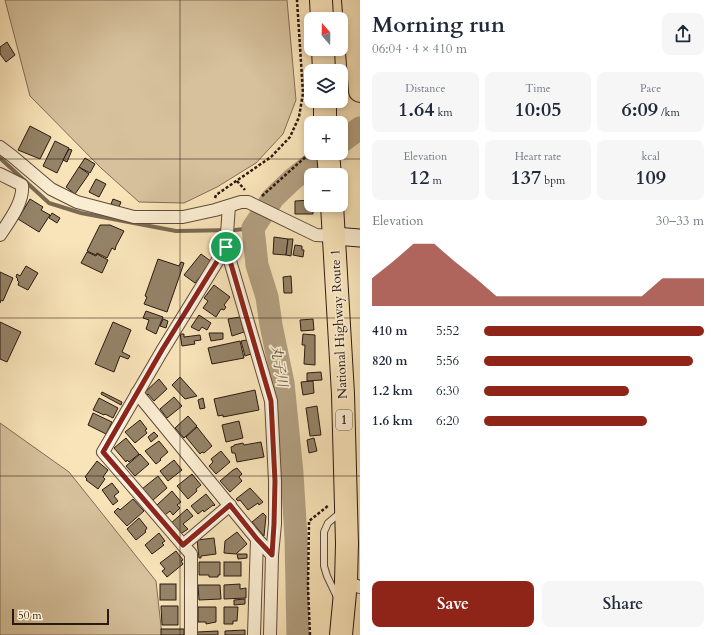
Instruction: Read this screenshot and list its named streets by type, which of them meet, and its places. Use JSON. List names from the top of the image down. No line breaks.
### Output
{"streets":{"highway":["National Highway Route 1","1"]},"water":["丸子川"],"scale_bar":"50 m","north":"top","page":{"heading":["Morning run","06:04 · 4 × 410 m"],"map_buttons":["+","−"],"stats":[["Distance","1.64 km"],["Time","10:05"],["Pace","6:09 /km"],["Elevation","12 m"],["Heart rate","137 bpm"],["kcal","109"]],"chart":["Elevation","30–33 m"],"list":[{"name":"410 m","note":"5:52"},{"name":"820 m","note":"5:56"},{"name":"1.2 km","note":"6:30"},{"name":"1.6 km","note":"6:20"}],"buttons":["Save","Share"],"scale":"50 m"}}
